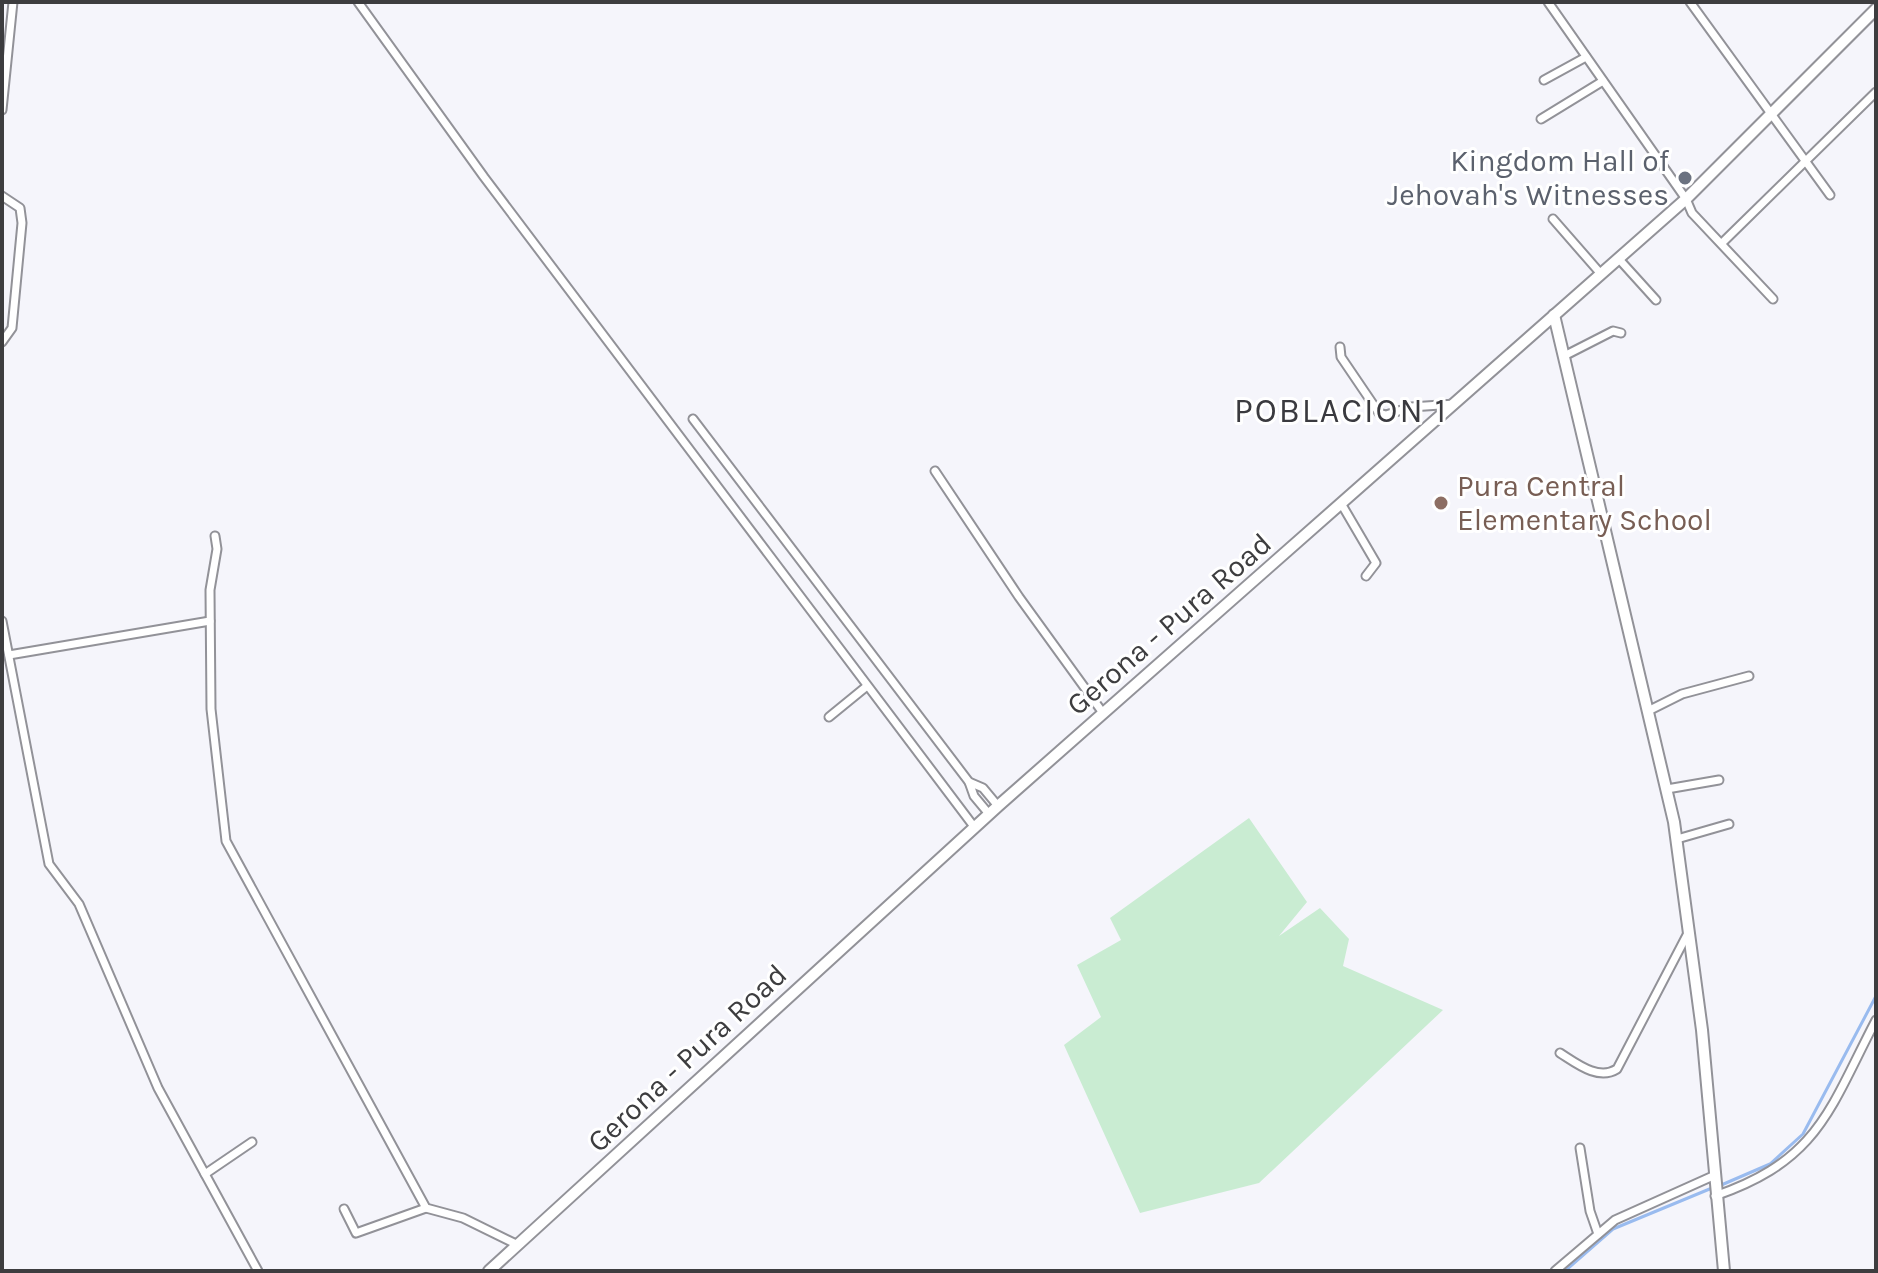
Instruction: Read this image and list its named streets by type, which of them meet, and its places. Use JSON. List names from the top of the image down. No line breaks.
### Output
{"streets":{"main road":["Gerona - Pura Road"]},"districts":["POBLACION 1"],"places":["Kingdom Hall of Jehovah's Witnesses","Pura Central Elementary School"]}
